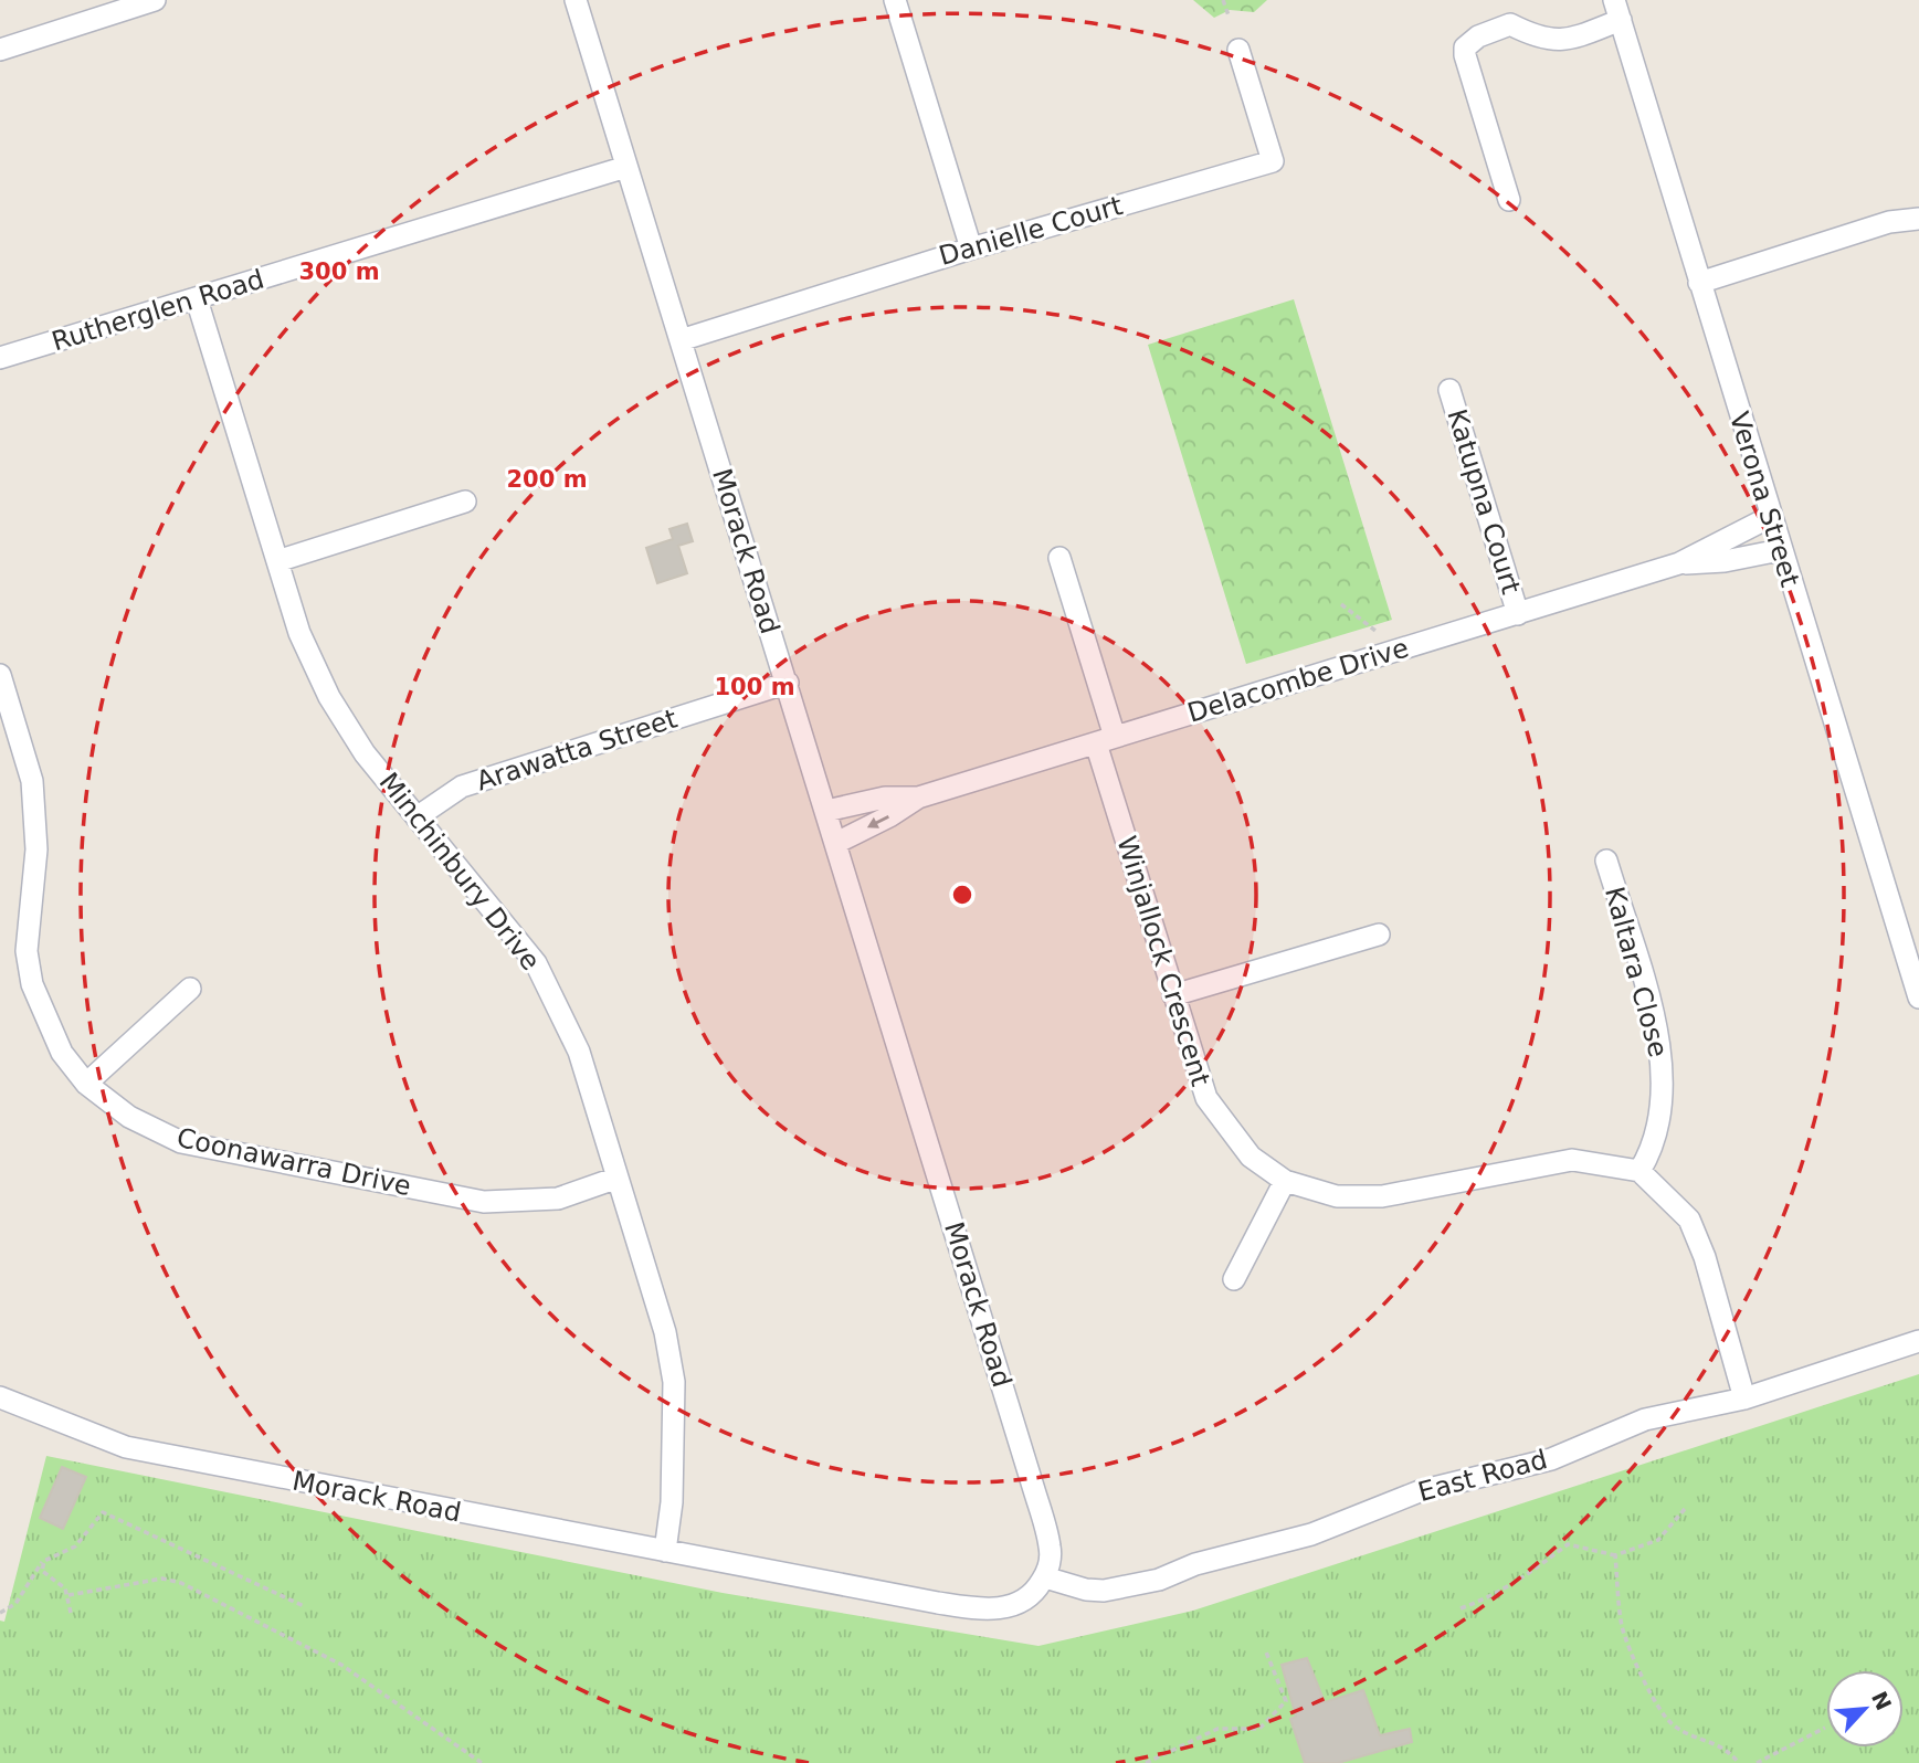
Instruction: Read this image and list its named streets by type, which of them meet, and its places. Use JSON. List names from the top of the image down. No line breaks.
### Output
{"streets":{"street":["Danielle Court","Rutherglen Road","Verona Street","Katupna Court","Morack Road","Delacombe Drive","Arawatta Street","Minchinbury Drive","Winjallock Crescent","Kaltara Close","Coonawarra Drive","East Road"]},"crossings":[["Danielle Court","Morack Road"],["Rutherglen Road","Morack Road"],["Rutherglen Road","Minchinbury Drive"],["Verona Street","Delacombe Drive"],["Katupna Court","Delacombe Drive"],["Morack Road","Delacombe Drive"],["Morack Road","Arawatta Street"],["Morack Road","Minchinbury Drive"],["Morack Road","East Road"],["Delacombe Drive","Winjallock Crescent"],["Arawatta Street","Minchinbury Drive"],["Minchinbury Drive","Coonawarra Drive"],["Winjallock Crescent","Kaltara Close"]],"north":"top right","rings":["300 m","200 m","100 m"]}
